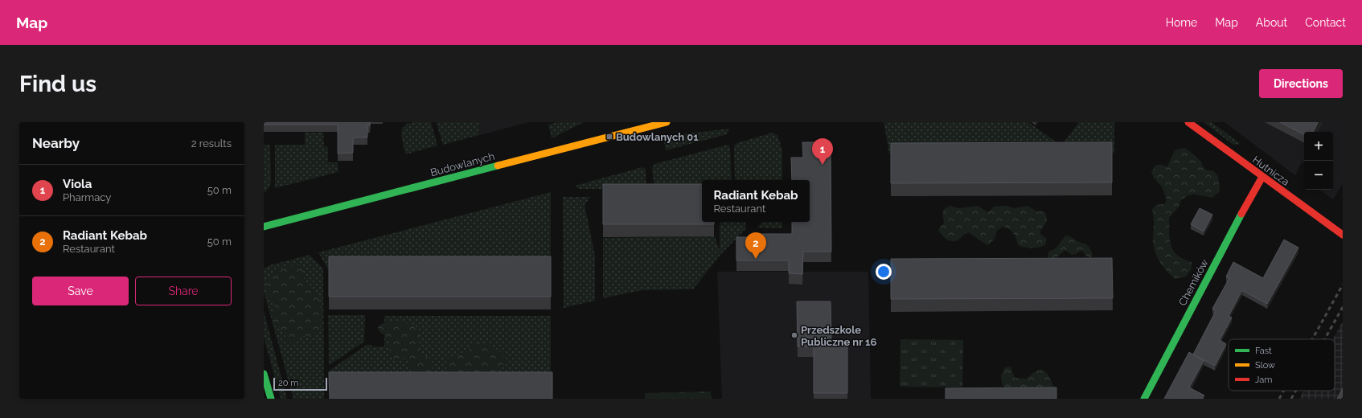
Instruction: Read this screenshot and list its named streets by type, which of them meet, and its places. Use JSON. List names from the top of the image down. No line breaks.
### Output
{"streets":{"street":["Budowlanych","Hutnicza","Chemików"]},"crossings":[["Hutnicza","Chemików"]],"places":{"transit":["Budowlanych 01"],"other":["Przedszkole Publiczne nr 16"]},"legend":["Fast","Slow","Jam"],"scale_bar":"20 m","page":{"header":"Map","nav":["Home","Map","About","Contact"],"buttons":["Directions",["Save","Share"]],"title":"Find us","heading":["Nearby","2 results"],"map_buttons":["+","−"],"pins":["1","2"],"list":[{"mark":"1","name":"Viola","note":"Pharmacy","value":"50 m"},{"mark":"2","name":"Radiant Kebab","note":"Restaurant","value":"50 m"}],"popup":["Radiant Kebab","Restaurant"],"scale":"20 m"}}
